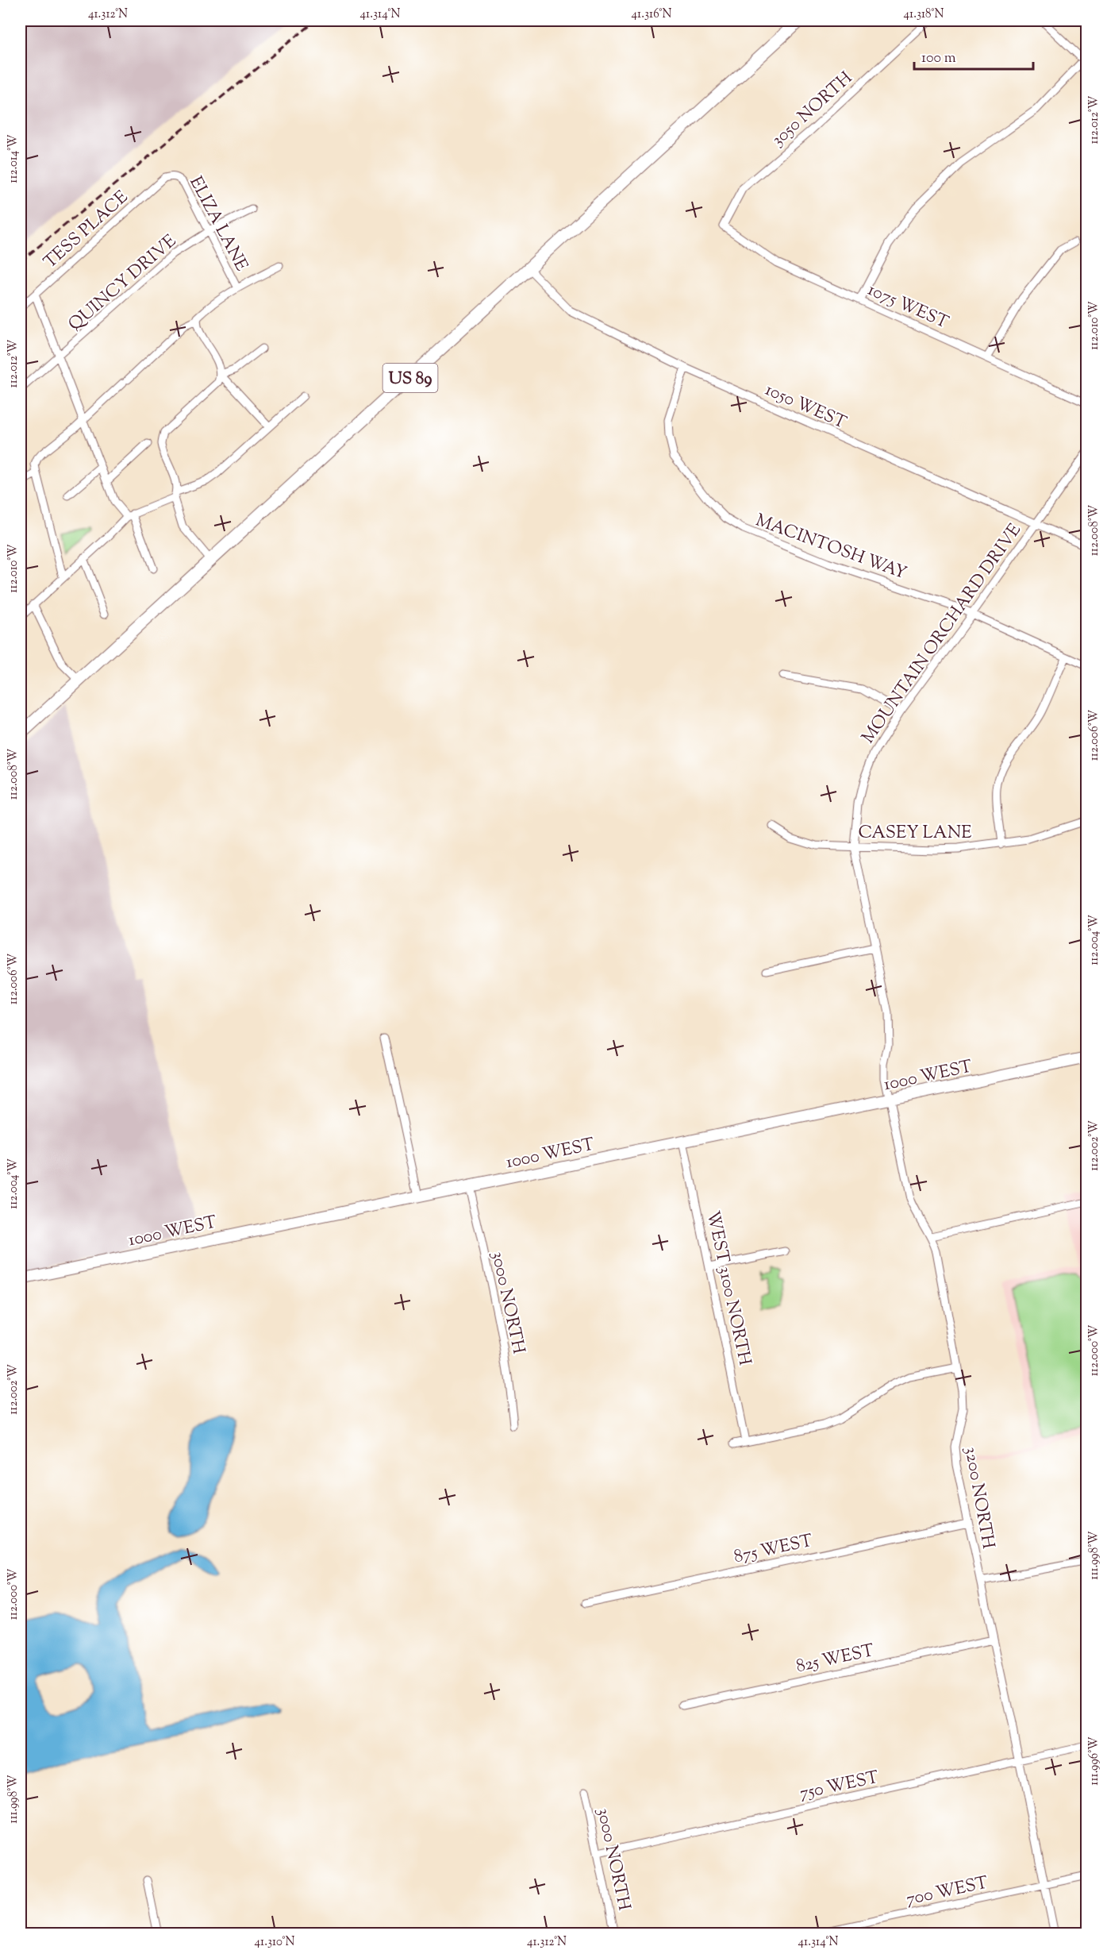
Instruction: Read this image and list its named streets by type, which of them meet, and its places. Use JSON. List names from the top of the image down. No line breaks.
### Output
{"streets":{"main road":["US 89"],"street":["3050 NORTH","ELIZA LANE","TESS PLACE","QUINCY DRIVE","1075 WEST","1050 WEST","MACINTOSH WAY","MOUNTAIN ORCHARD DRIVE","CASEY LANE","1000 WEST","WEST 3100 NORTH","3000 NORTH","3200 NORTH","875 WEST","825 WEST","750 WEST","700 WEST"]},"crossings":[["3050 NORTH","1075 WEST"],["ELIZA LANE","TESS PLACE"],["ELIZA LANE","QUINCY DRIVE"],["US 89","1050 WEST"],["1050 WEST","MACINTOSH WAY"],["1050 WEST","MOUNTAIN ORCHARD DRIVE"],["MACINTOSH WAY","MOUNTAIN ORCHARD DRIVE"],["MOUNTAIN ORCHARD DRIVE","CASEY LANE"],["MOUNTAIN ORCHARD DRIVE","1000 WEST"],["MOUNTAIN ORCHARD DRIVE","3200 NORTH"],["1000 WEST","WEST 3100 NORTH"],["1000 WEST","3000 NORTH"],["1000 WEST","3200 NORTH"],["3000 NORTH","750 WEST"],["3200 NORTH","875 WEST"],["3200 NORTH","825 WEST"],["3200 NORTH","750 WEST"],["3200 NORTH","700 WEST"]],"scale_bar":"100 m","coordinates":["41.312°N","41.314°N","41.316°N","41.318°N","112.012°W","112.014°W","112.010°W","112.008°W","112.006°W","112.004°W","112.002°W","112.000°W","111.998°W","111.996°W","41.310°N"]}
